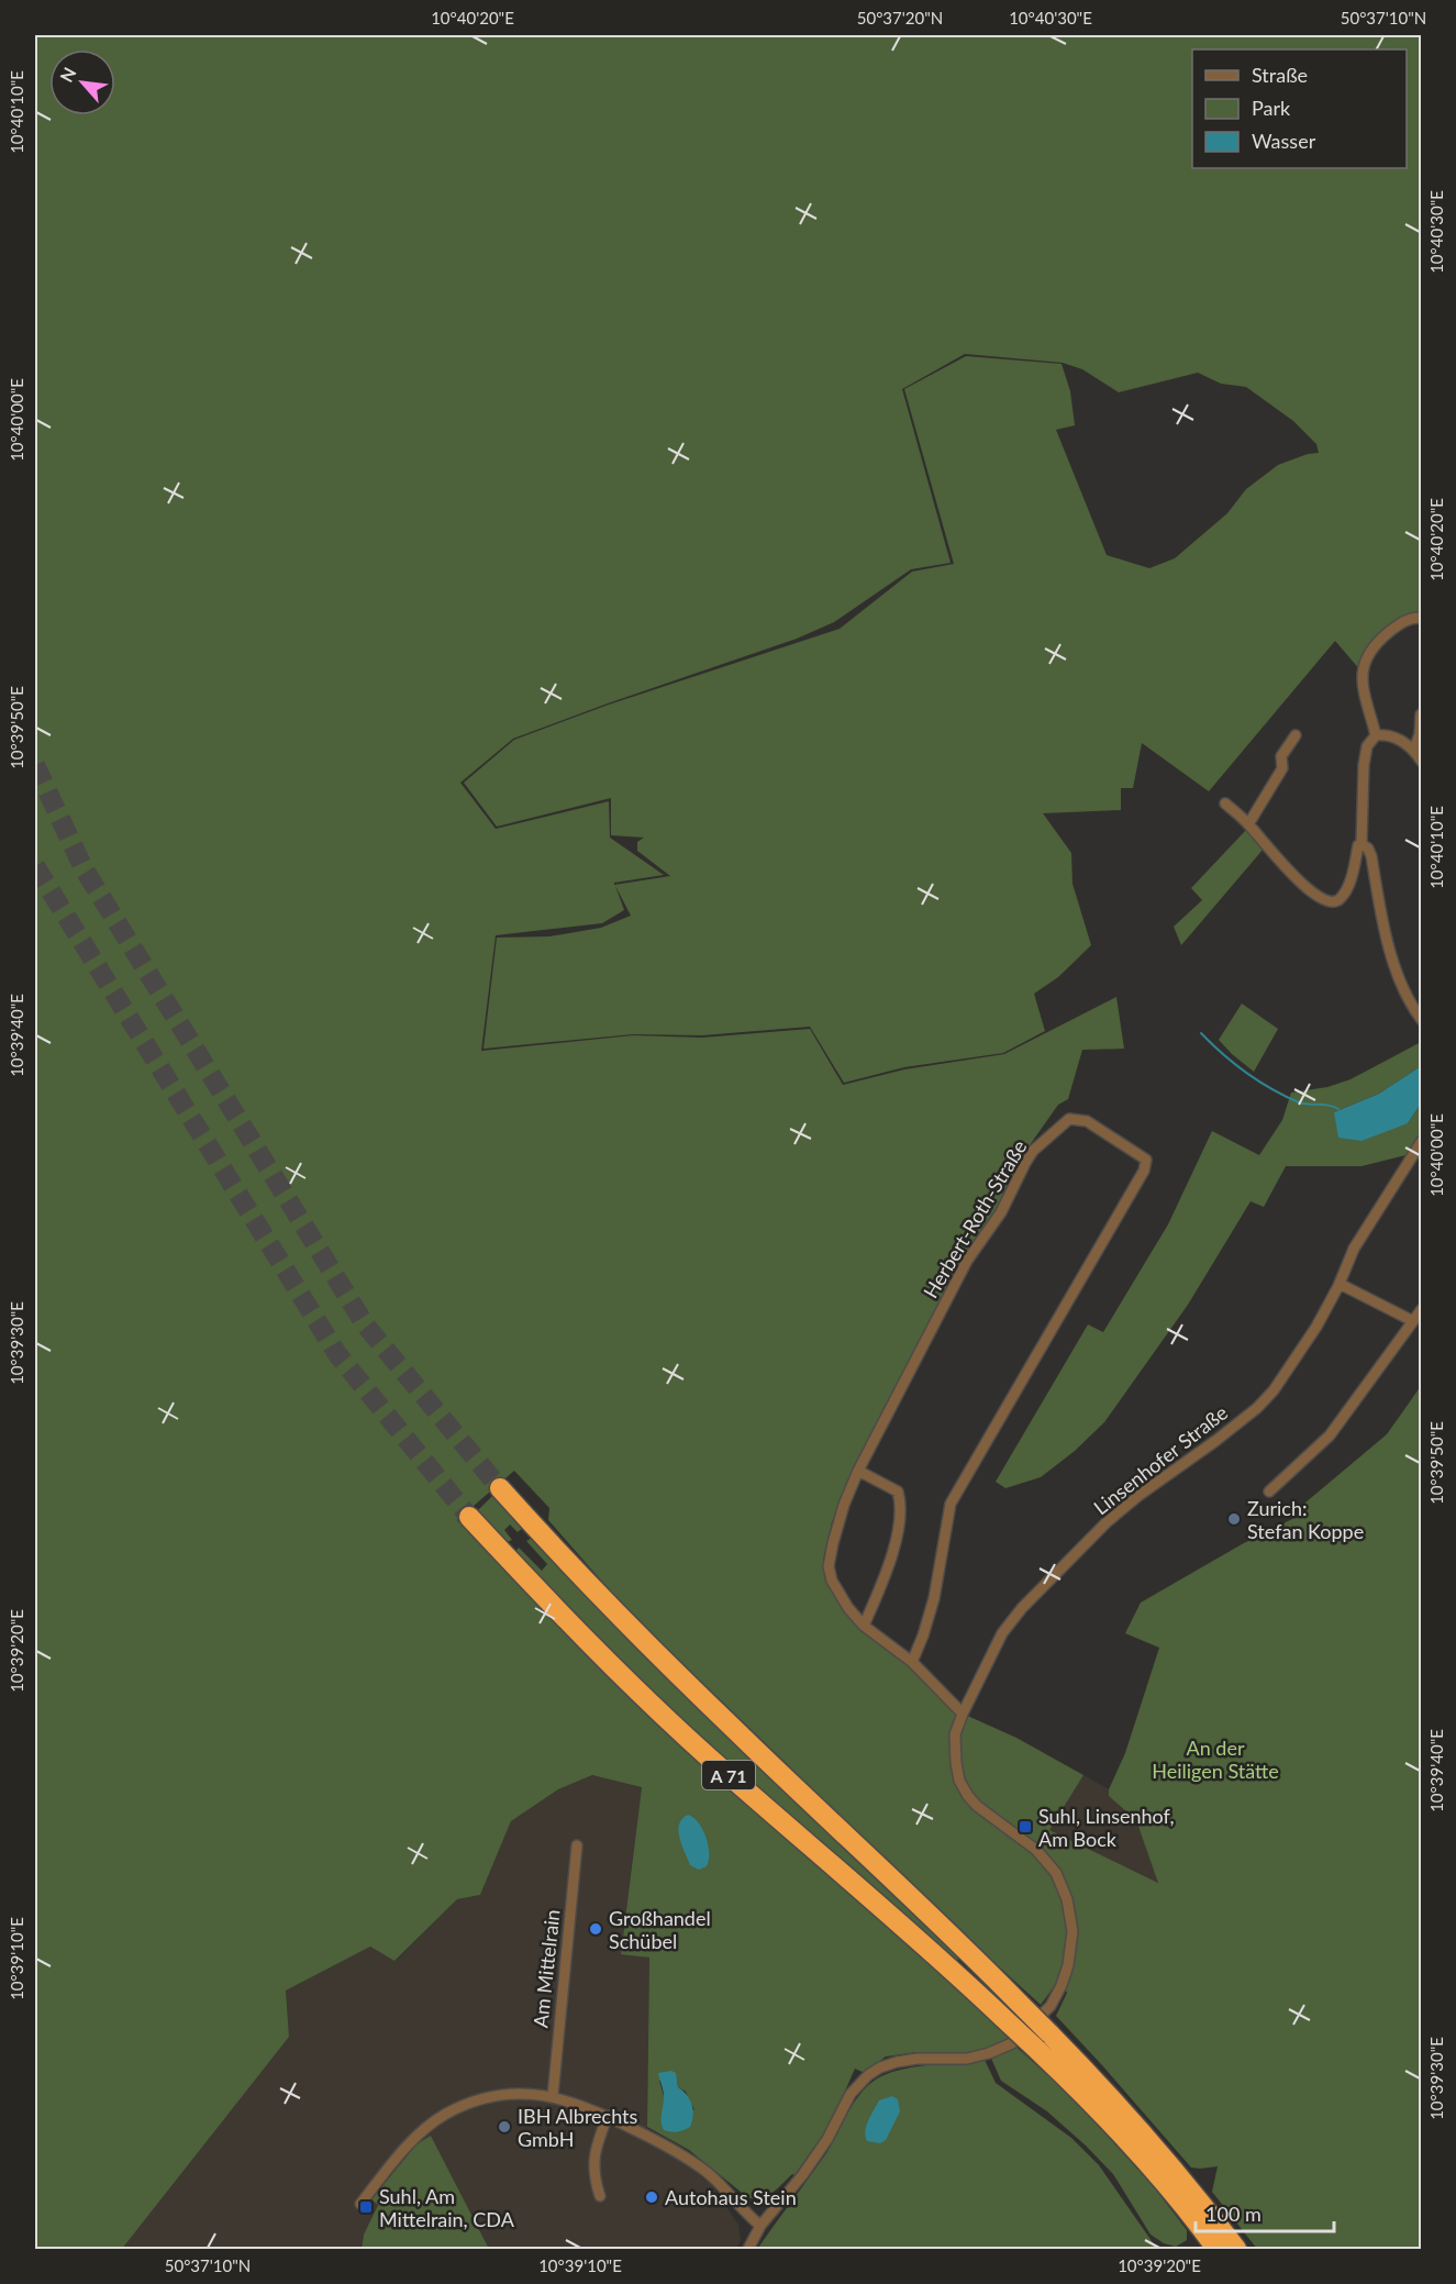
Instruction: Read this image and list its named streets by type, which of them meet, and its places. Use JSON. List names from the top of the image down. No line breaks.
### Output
{"streets":{"highway":["A 71"],"street":["Herbert-Roth-Straße","Linsenhofer Straße","Am Mittelrain"]},"crossings":[["Herbert-Roth-Straße","Linsenhofer Straße"]],"parks":["An der Heiligen Stätte"],"places":{"other":["Zurich: Stefan Koppe","Großhandel Schübel","IBH Albrechts GmbH","Autohaus Stein"],"transit":["Suhl, Linsenhof, Am Bock","Suhl, Am Mittelrain, CDA"]},"legend":["Straße","Park","Wasser"],"scale_bar":"100 m","north":"top left","coordinates":["10°40'20\"E","50°37'20\"N","10°40'30\"E","50°37'10\"N","10°40'10\"E","10°40'00\"E","10°39'50\"E","10°39'40\"E","10°39'30\"E","10°39'20\"E","10°39'10\"E"]}
